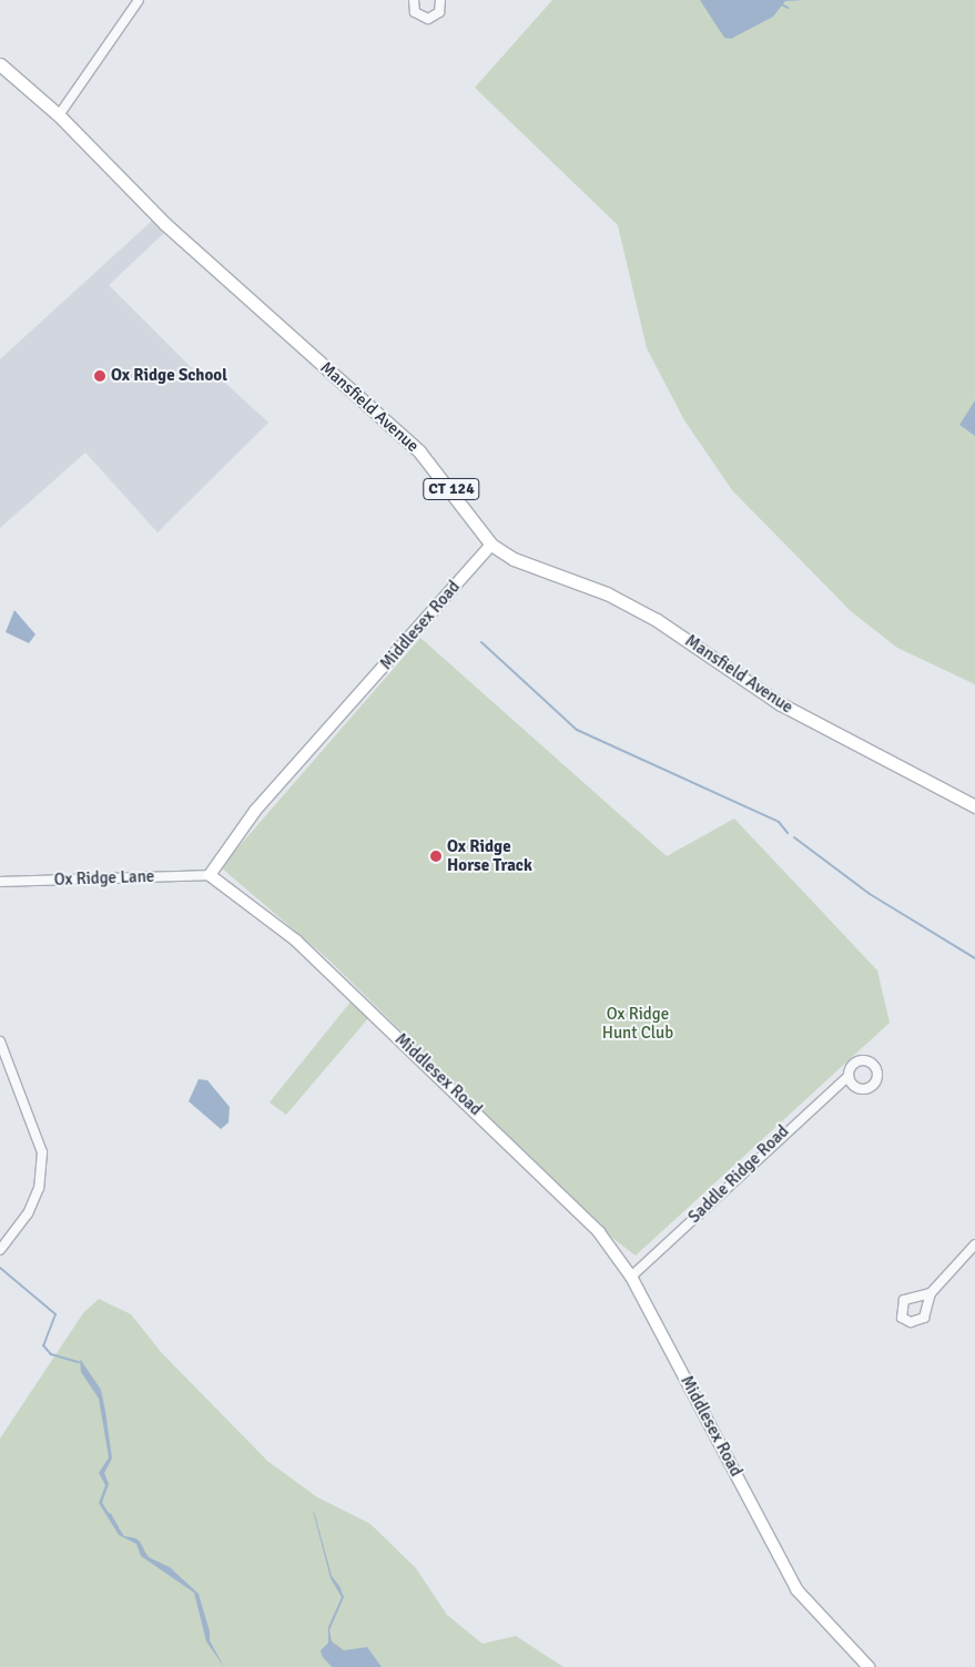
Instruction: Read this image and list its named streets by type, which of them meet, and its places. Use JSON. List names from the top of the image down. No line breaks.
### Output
{"streets":{"main road":["Mansfield Avenue","CT 124","Middlesex Road"],"street":["Ox Ridge Lane","Saddle Ridge Road"]},"crossings":[["Mansfield Avenue","Middlesex Road"],["Middlesex Road","Ox Ridge Lane"],["Middlesex Road","Saddle Ridge Road"]],"parks":["Ox Ridge Hunt Club"],"places":["Ox Ridge School","Ox Ridge Horse Track"]}
